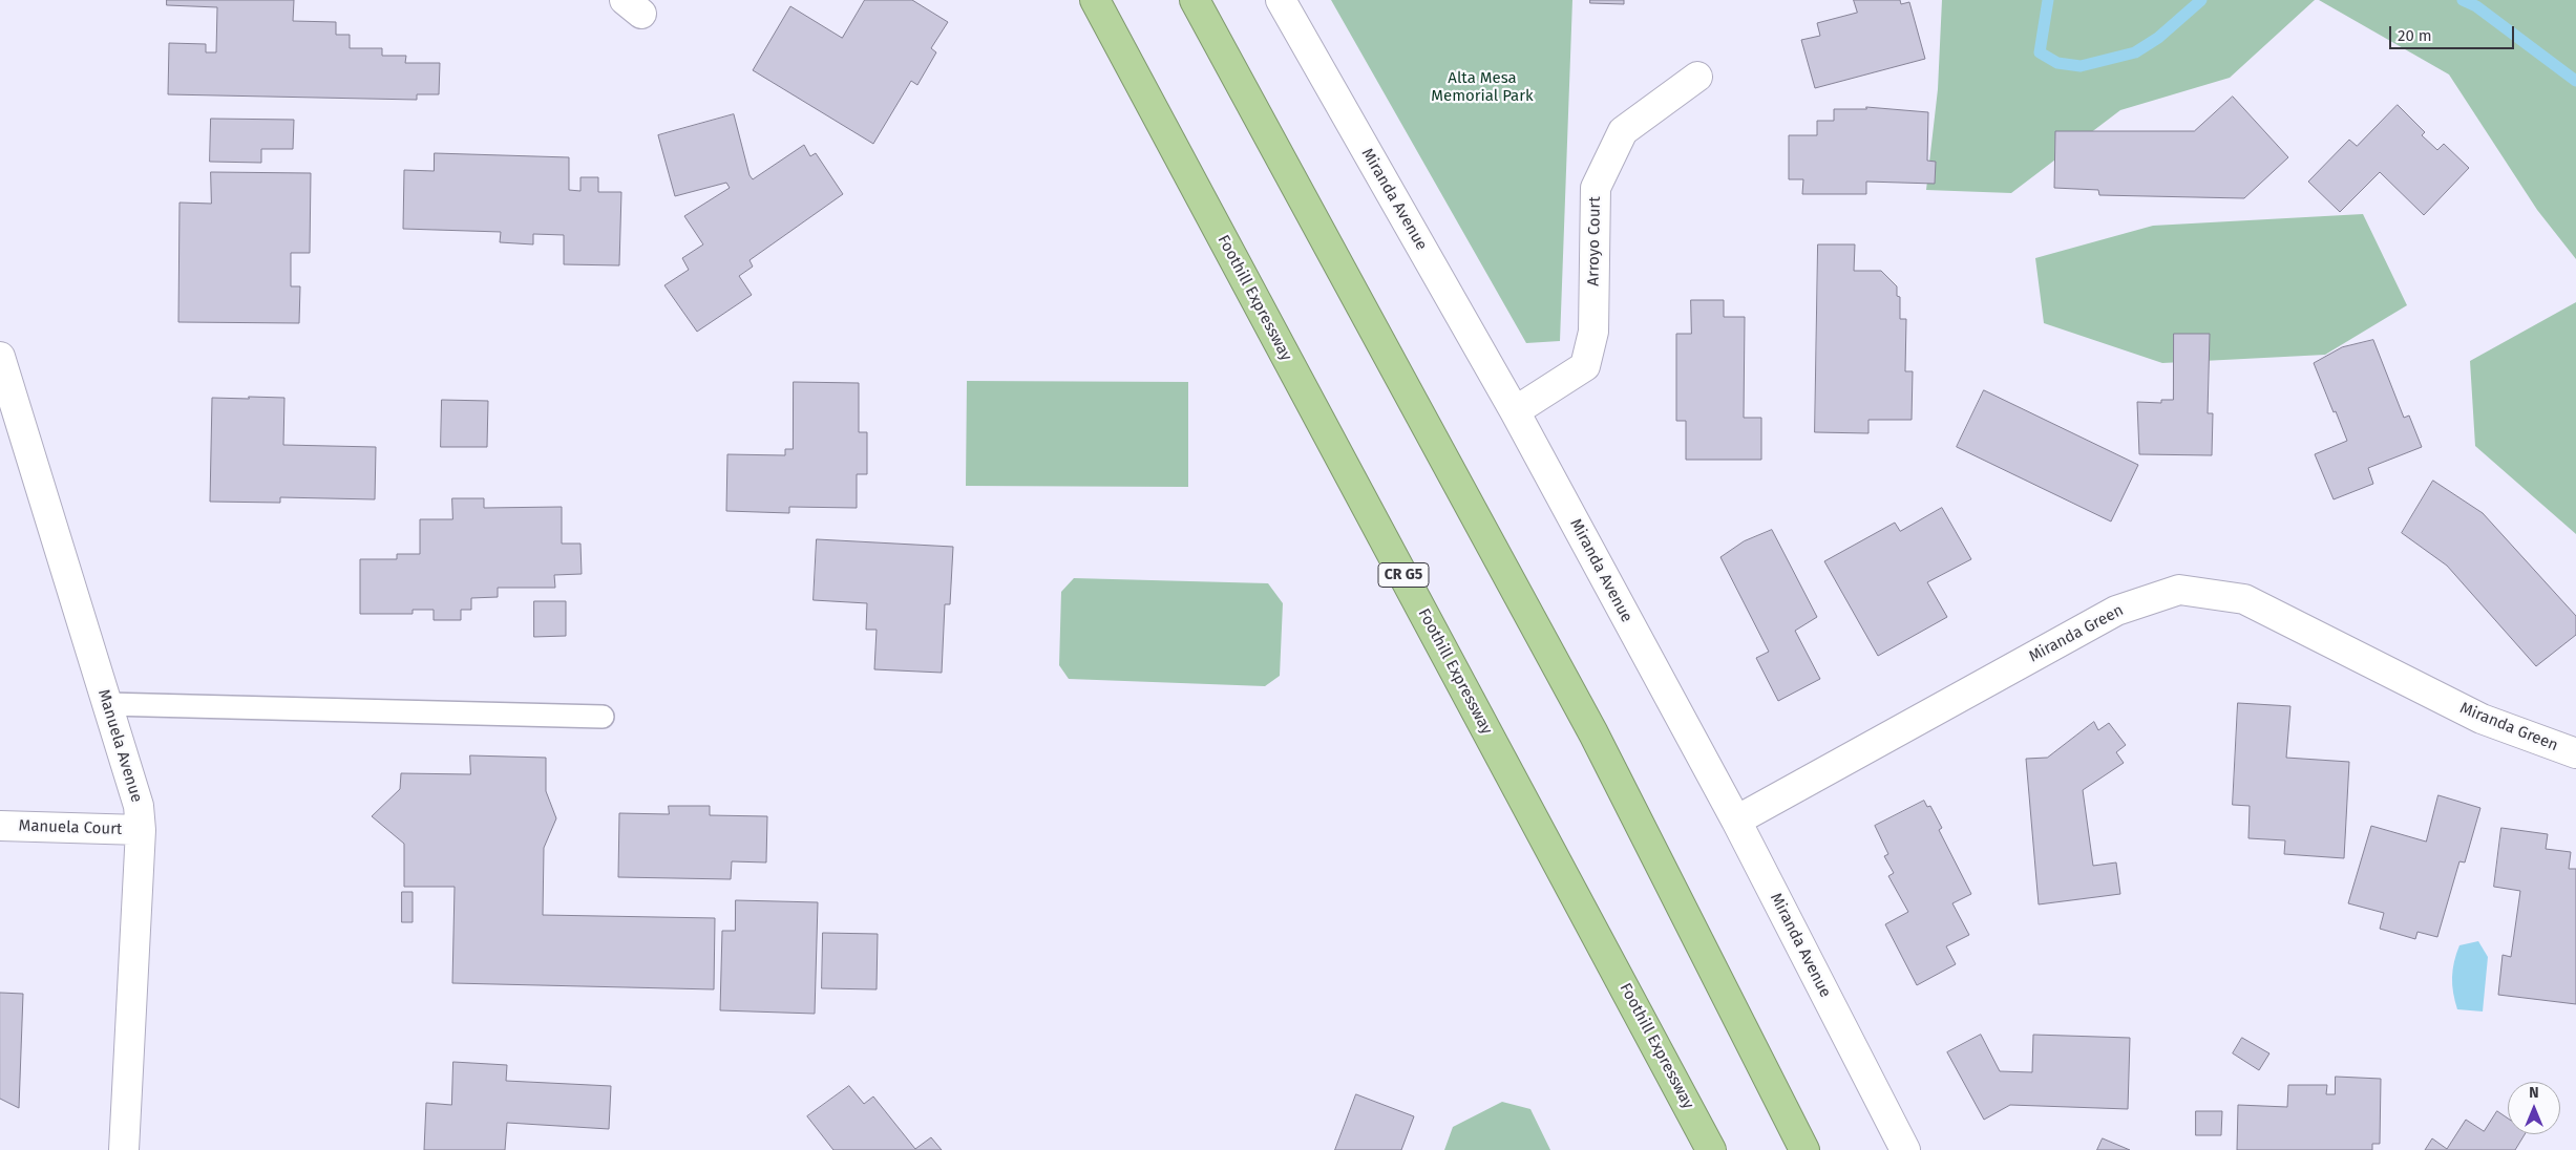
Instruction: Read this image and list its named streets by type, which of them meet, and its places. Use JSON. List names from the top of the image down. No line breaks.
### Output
{"streets":{"highway":["Foothill Expressway","CR G5"],"street":["Miranda Avenue","Arroyo Court","Miranda Green","Manuela Avenue","Manuela Court"]},"crossings":[["Miranda Avenue","Arroyo Court"],["Miranda Avenue","Miranda Green"],["Manuela Avenue","Manuela Court"]],"parks":["Alta Mesa Memorial Park"],"scale_bar":"20 m","north":"top"}
